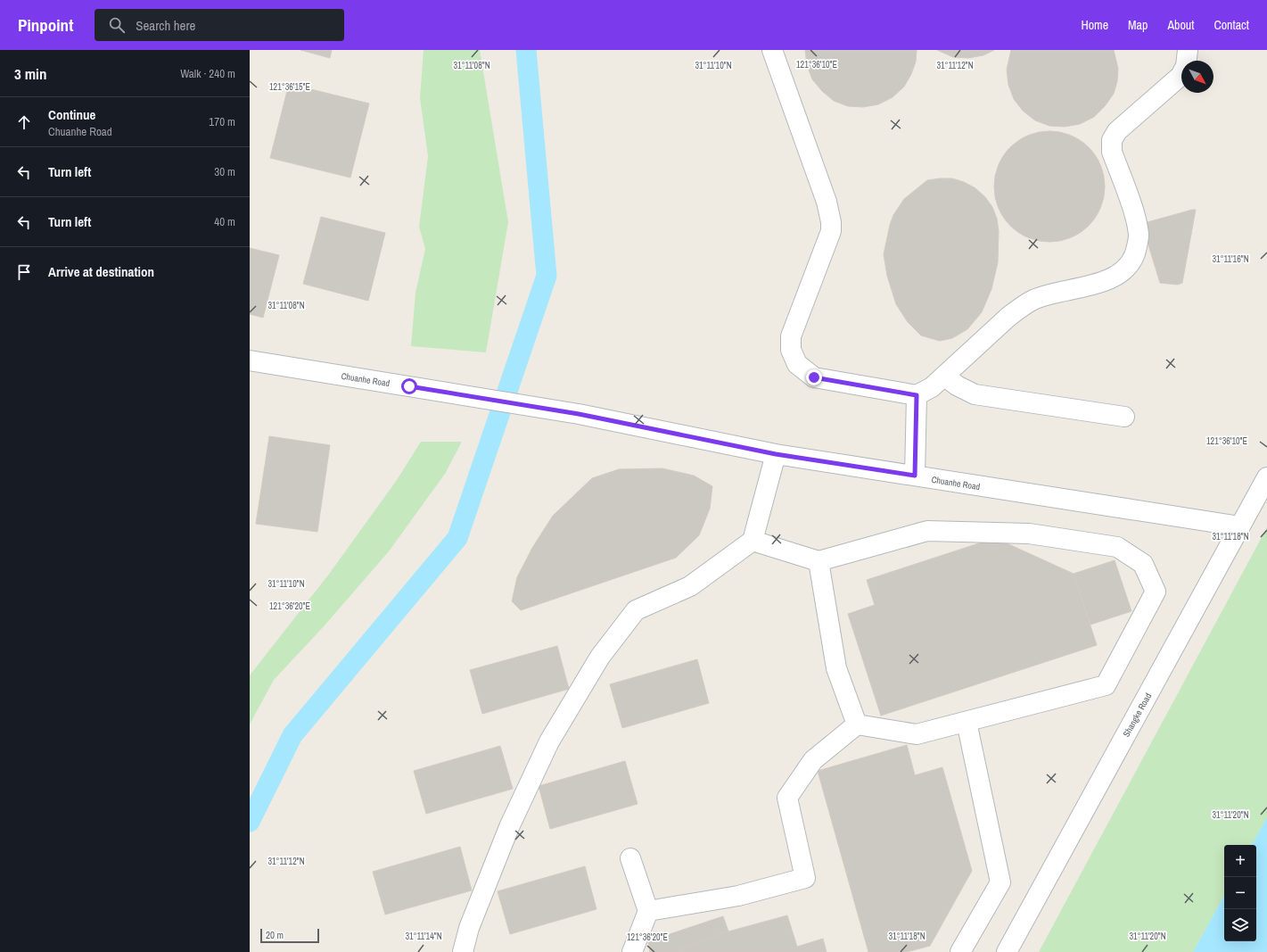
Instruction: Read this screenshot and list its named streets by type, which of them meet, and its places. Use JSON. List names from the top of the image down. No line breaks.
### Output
{"streets":{"street":["Chuanhe Road","Shangke Road"]},"crossings":[["Chuanhe Road","Shangke Road"]],"scale_bar":"20 m","north":"bottom right","page":{"header":"Pinpoint","search":"Search here","nav":["Home","Map","About","Contact"],"heading":["3 min","Walk · 240 m"],"list":[["Continue","Chuanhe Road","170 m"],["Turn left","30 m"],["Turn left","40 m"],"Arrive at destination"],"map_buttons":["+","−"],"scale":"20 m"},"coordinates":["121°36'10\"E","31°11'08\"N","31°11'10\"N","31°11'12\"N","121°36'15\"E","31°11'16\"N","31°11'18\"N","121°36'20\"E","31°11'20\"N","31°11'14\"N"]}
